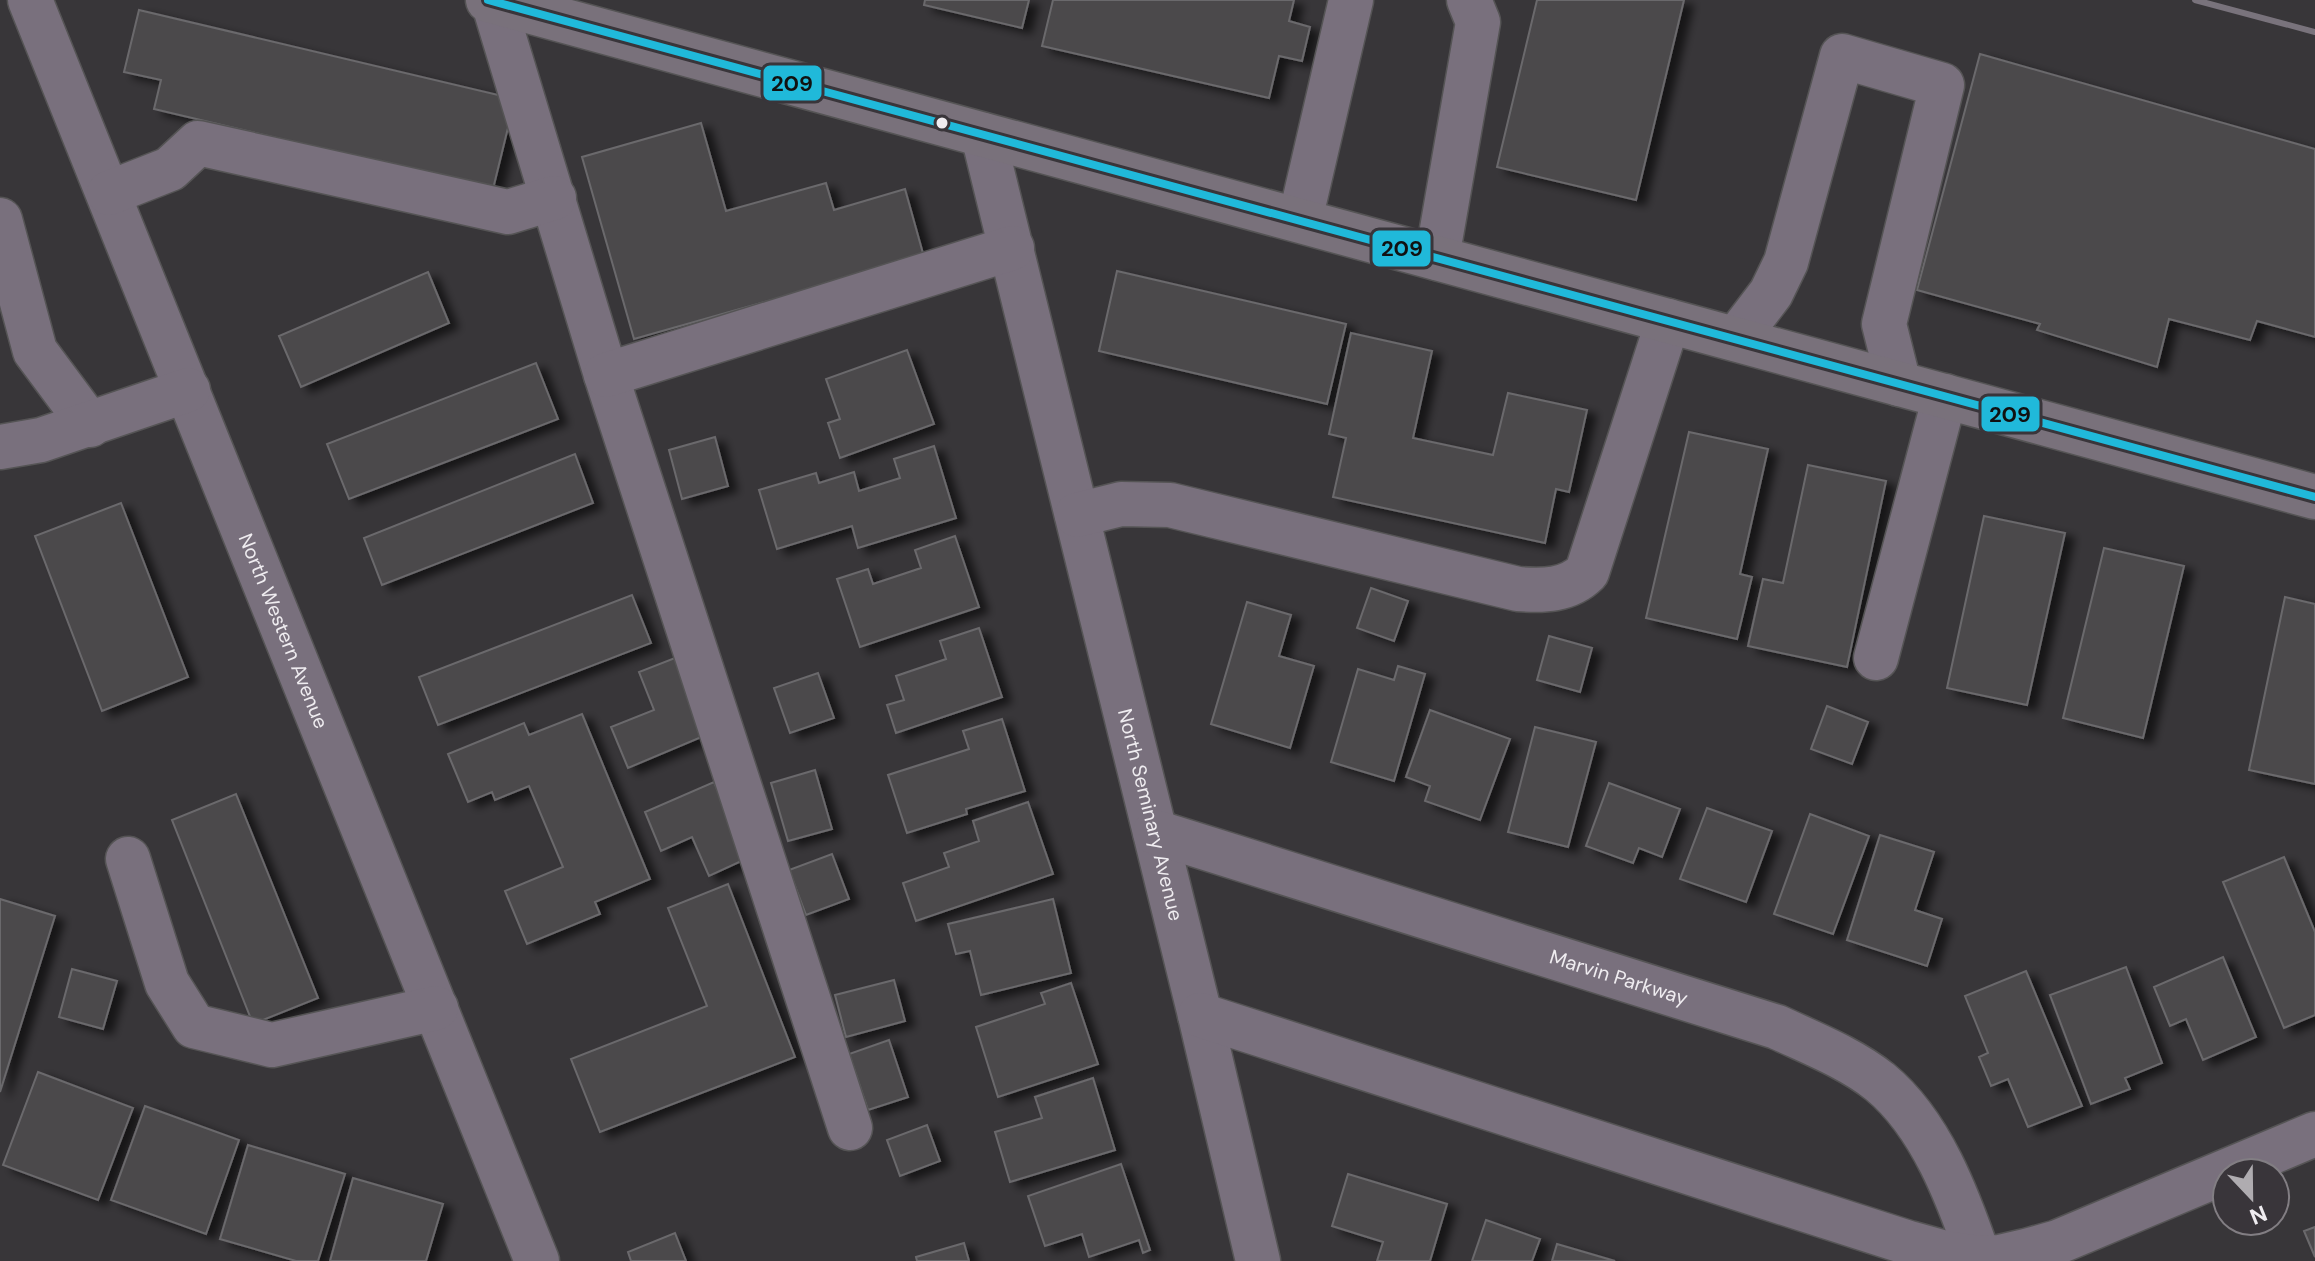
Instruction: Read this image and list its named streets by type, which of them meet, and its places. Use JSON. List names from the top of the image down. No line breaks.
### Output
{"streets":{"street":["North Western Avenue","North Seminary Avenue","Marvin Parkway"]},"crossings":[["North Seminary Avenue","Marvin Parkway"]],"lines":["transit line 209"],"north":"bottom"}
